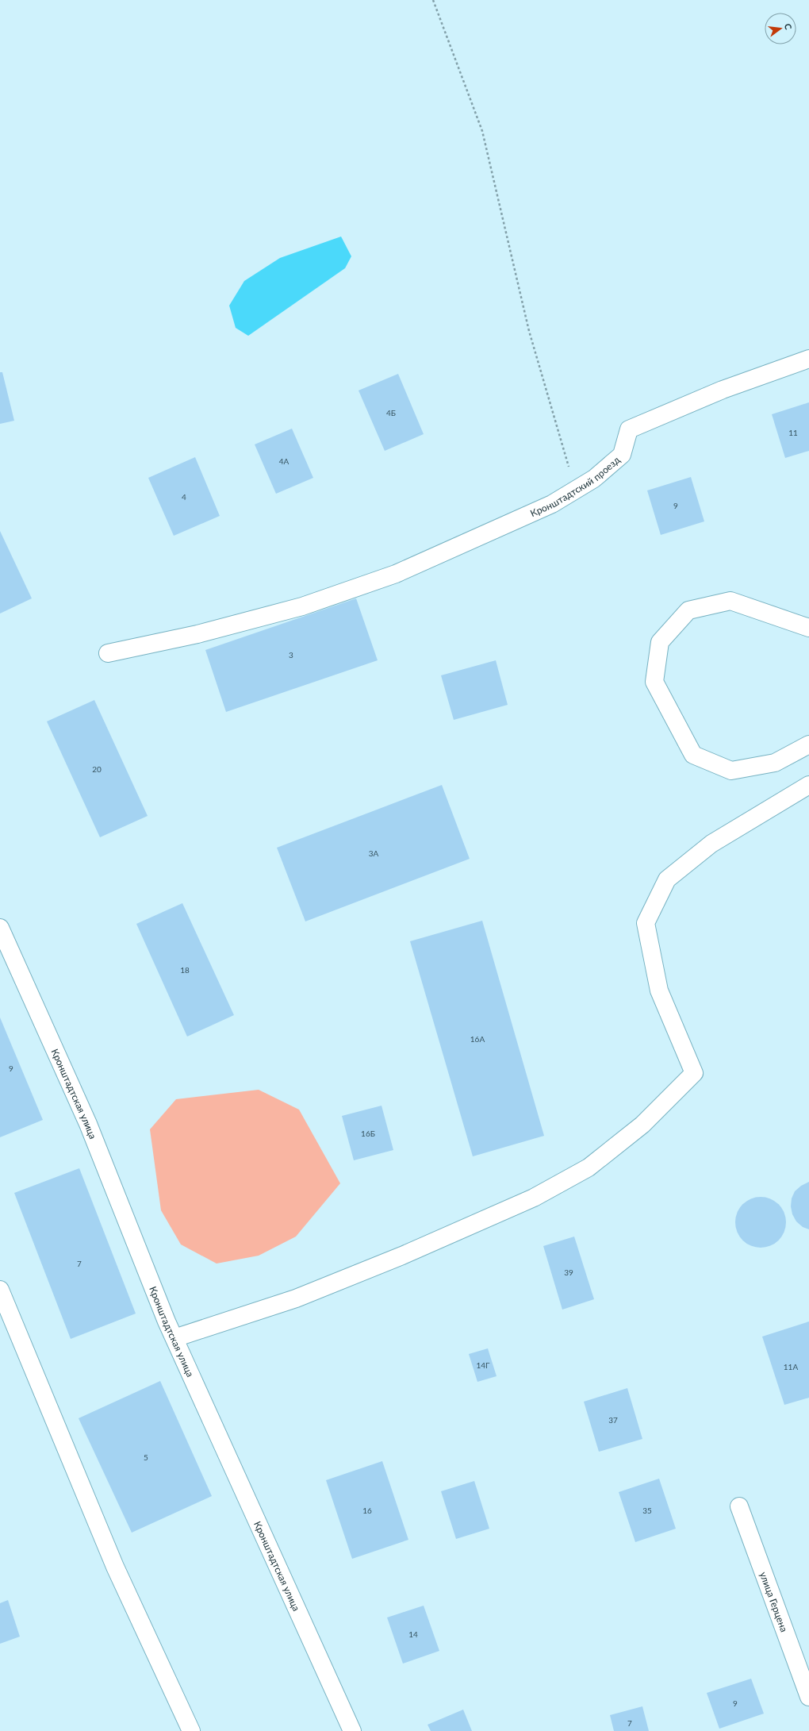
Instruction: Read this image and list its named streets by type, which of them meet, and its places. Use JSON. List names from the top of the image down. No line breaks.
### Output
{"streets":{"street":["Кронштадтский проезд","Кронштадтская улица","улица Герцена"]},"house_numbers":["4Б","11","4А","4","9","3","20","3А","18","16А","9","16Б","7","39","14Г","11А","37","5","16","35","14","9","7"],"north":"right"}
